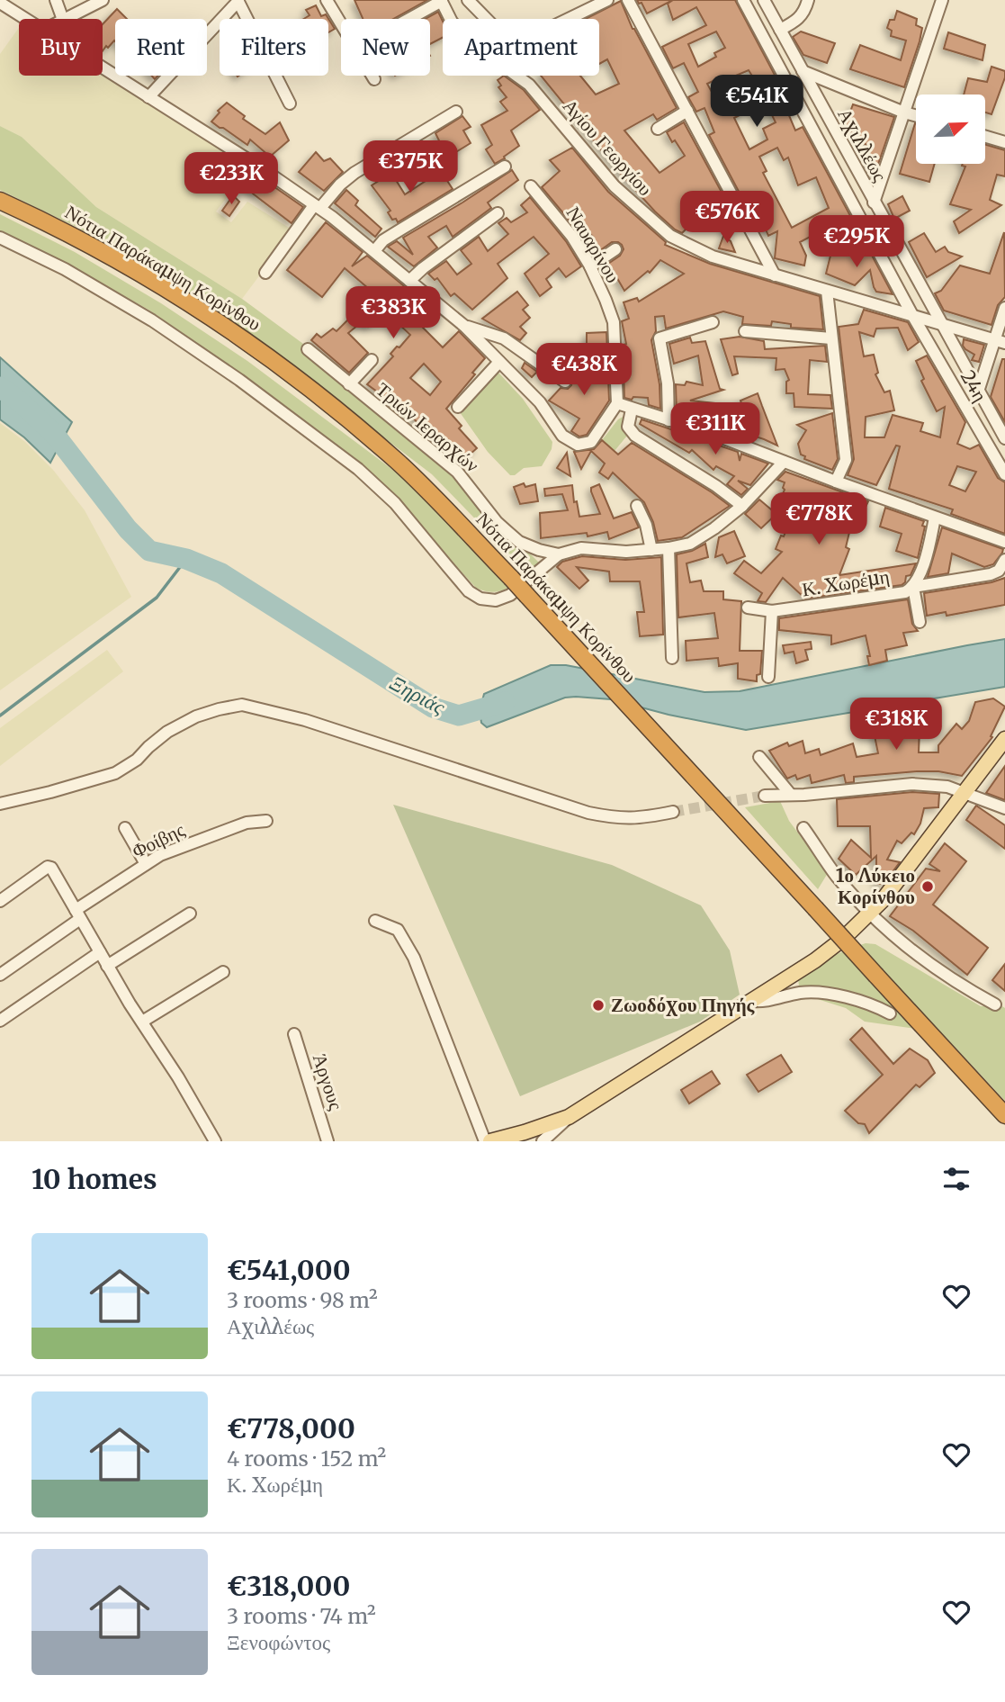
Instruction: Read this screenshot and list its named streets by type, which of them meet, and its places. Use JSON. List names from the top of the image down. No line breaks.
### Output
{"streets":{"highway":["Νότια Παράκαμψη Κορίνθου"],"street":["Αχιλλέως","Αγίου Γεωργίου","Ναυαρίνου","24η","Τριών Ιεραρχών","Κ. Χωρέμη","Φοίβης","Άργους"]},"crossings":[["Αχιλλέως","Αγίου Γεωργίου"],["Αχιλλέως","24η"],["Αγίου Γεωργίου","24η"]],"water":["Ξηριάς"],"places":["1ο Λύκειο Κορίνθου","Ζωοδόχου Πηγής"],"north":"top right","page":{"chip":["Buy","Rent","Filters","New","Apartment"],"price":["€541K","€375K","€233K","€576K","€295K","€383K","€438K","€311K","€778K","€318K"],"heading":"10 homes","list":[{"name":"€541,000","note":"3 rooms · 98 m² · Αχιλλέως"},{"name":"€778,000","note":"4 rooms · 152 m² · Κ. Χωρέμη"},{"name":"€318,000","note":"3 rooms · 74 m² · Ξενοφώντος"}]}}
